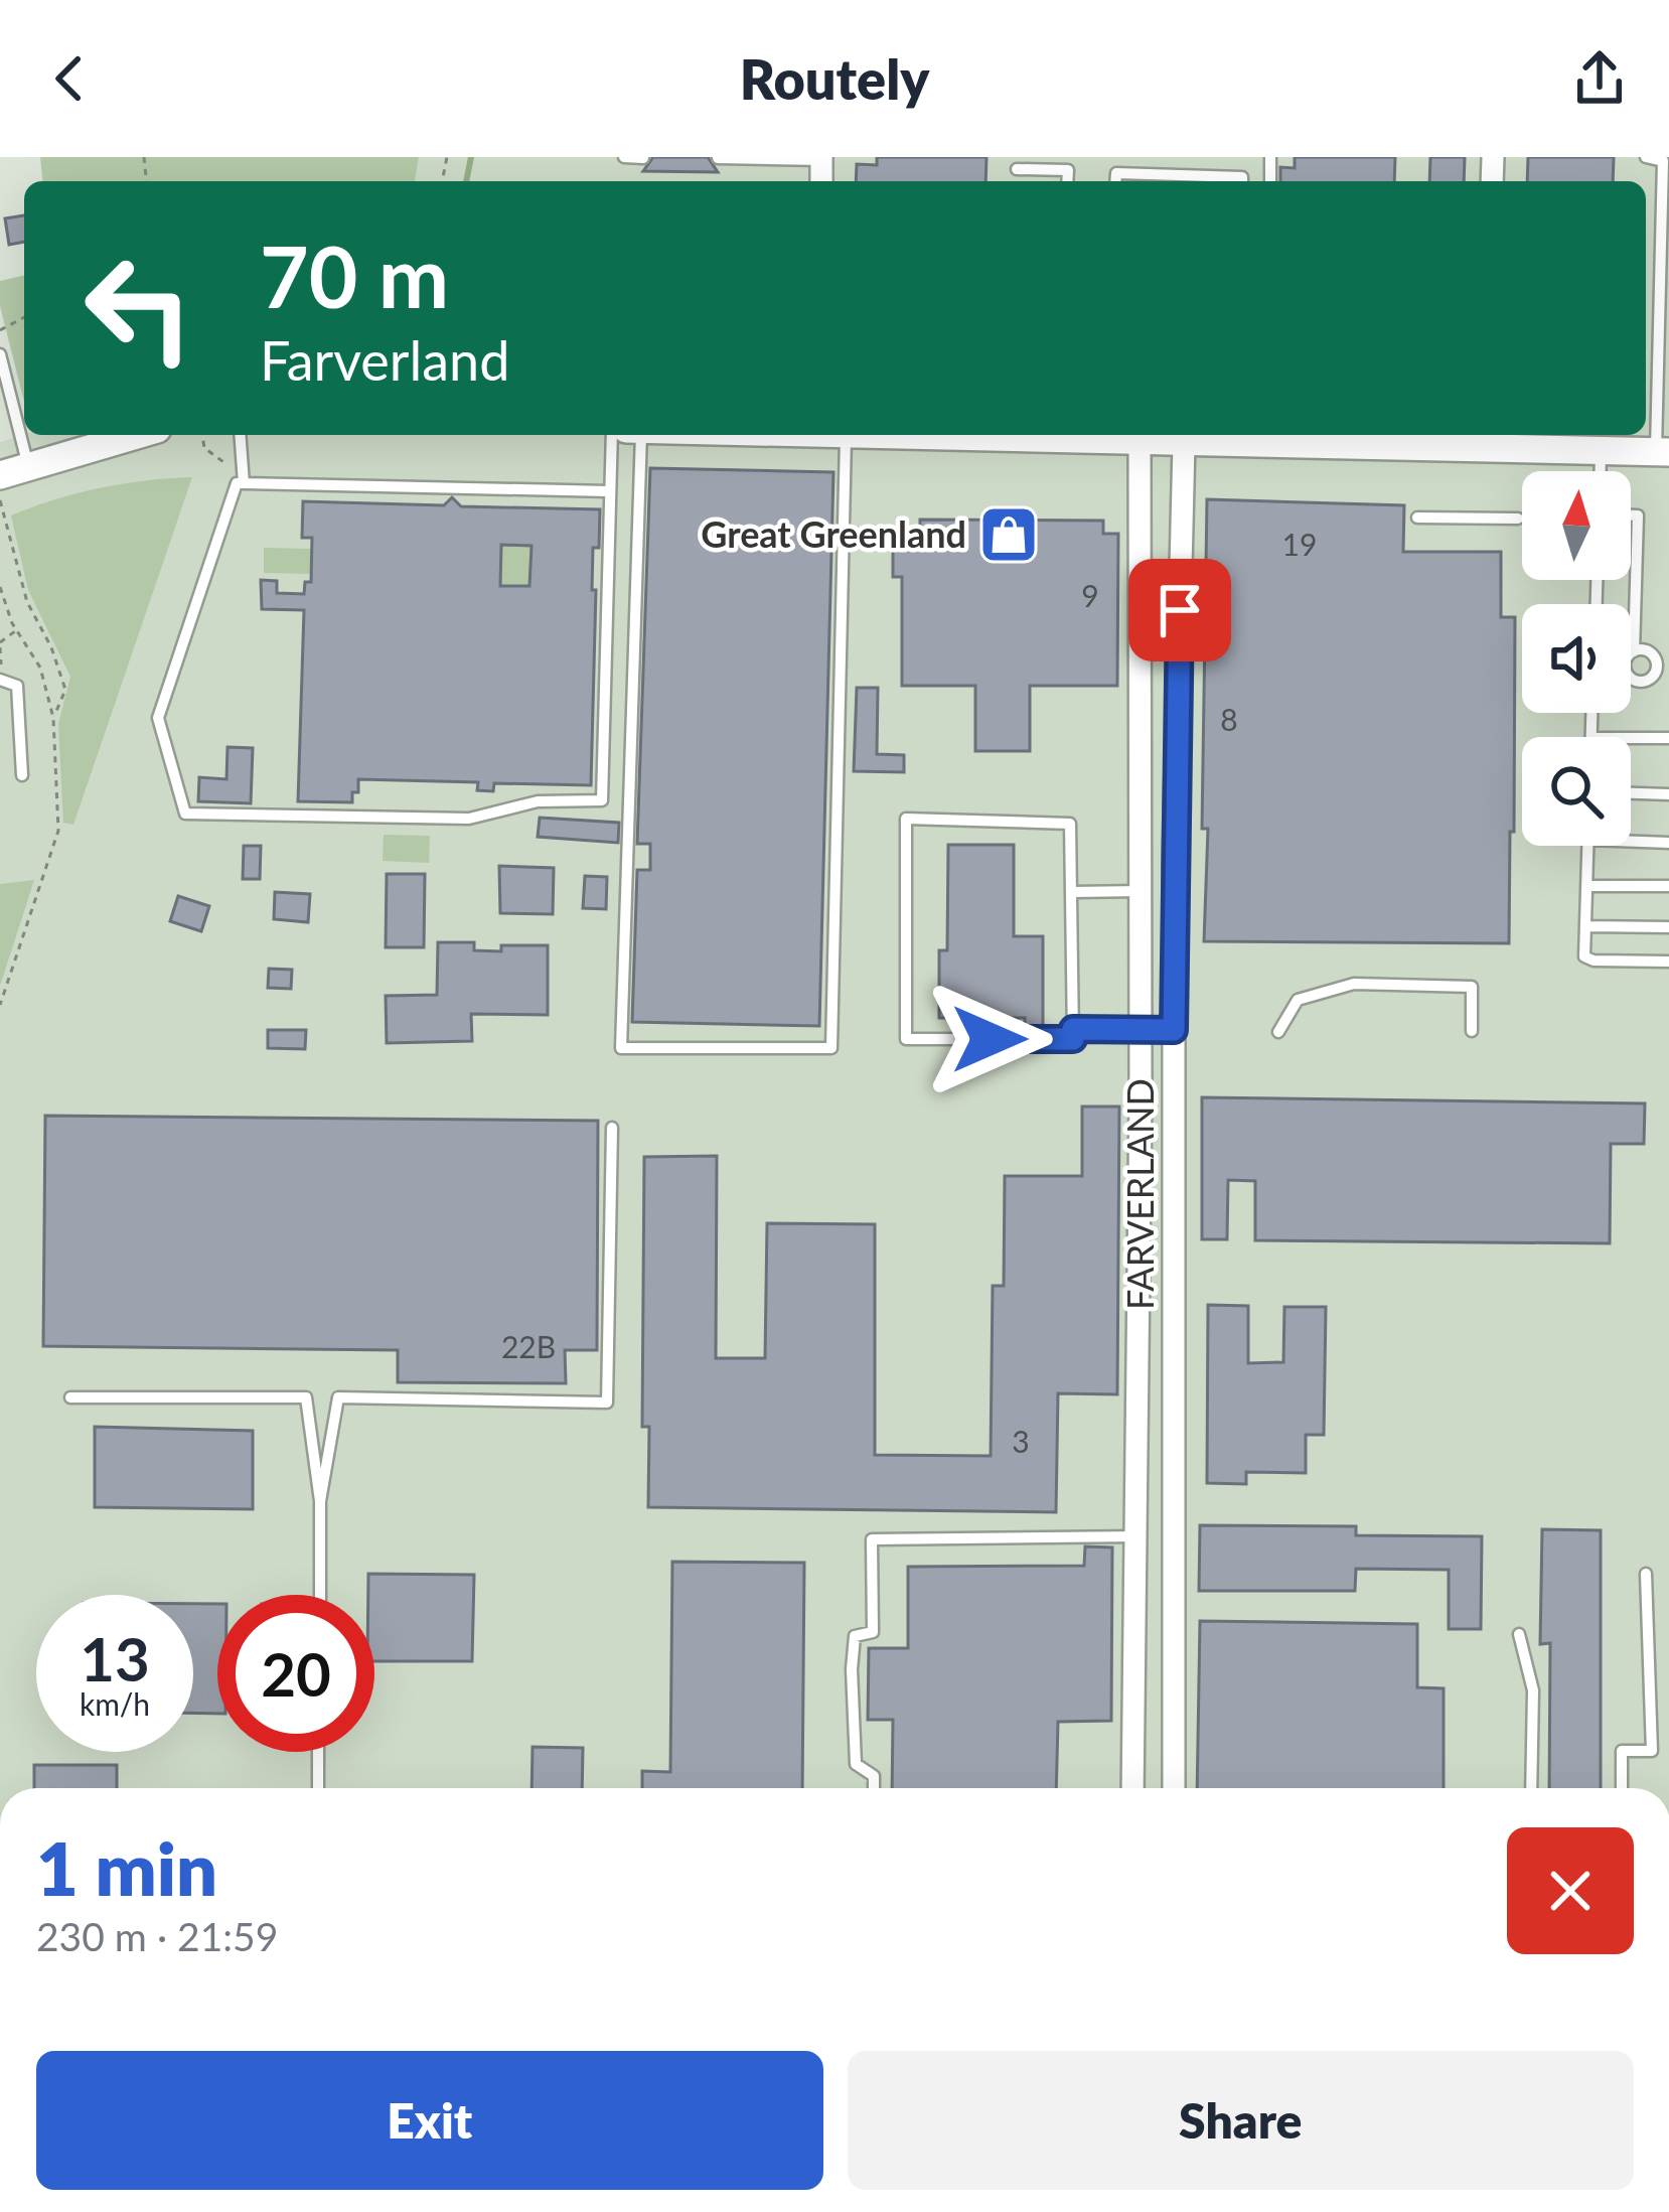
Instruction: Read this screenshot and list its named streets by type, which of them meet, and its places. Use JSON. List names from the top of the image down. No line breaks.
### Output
{"streets":{"street":["FARVERLAND"]},"places":{"shop":["Great Greenland"]},"house_numbers":["19","9","8","22B","3"],"north":"top","page":{"header":"Routely","turn":["70 m","Farverland"],"speed":"13 km/h","limit":"20","heading":["1 min","230 m · 21:59"],"buttons":["Exit","Share"]}}
